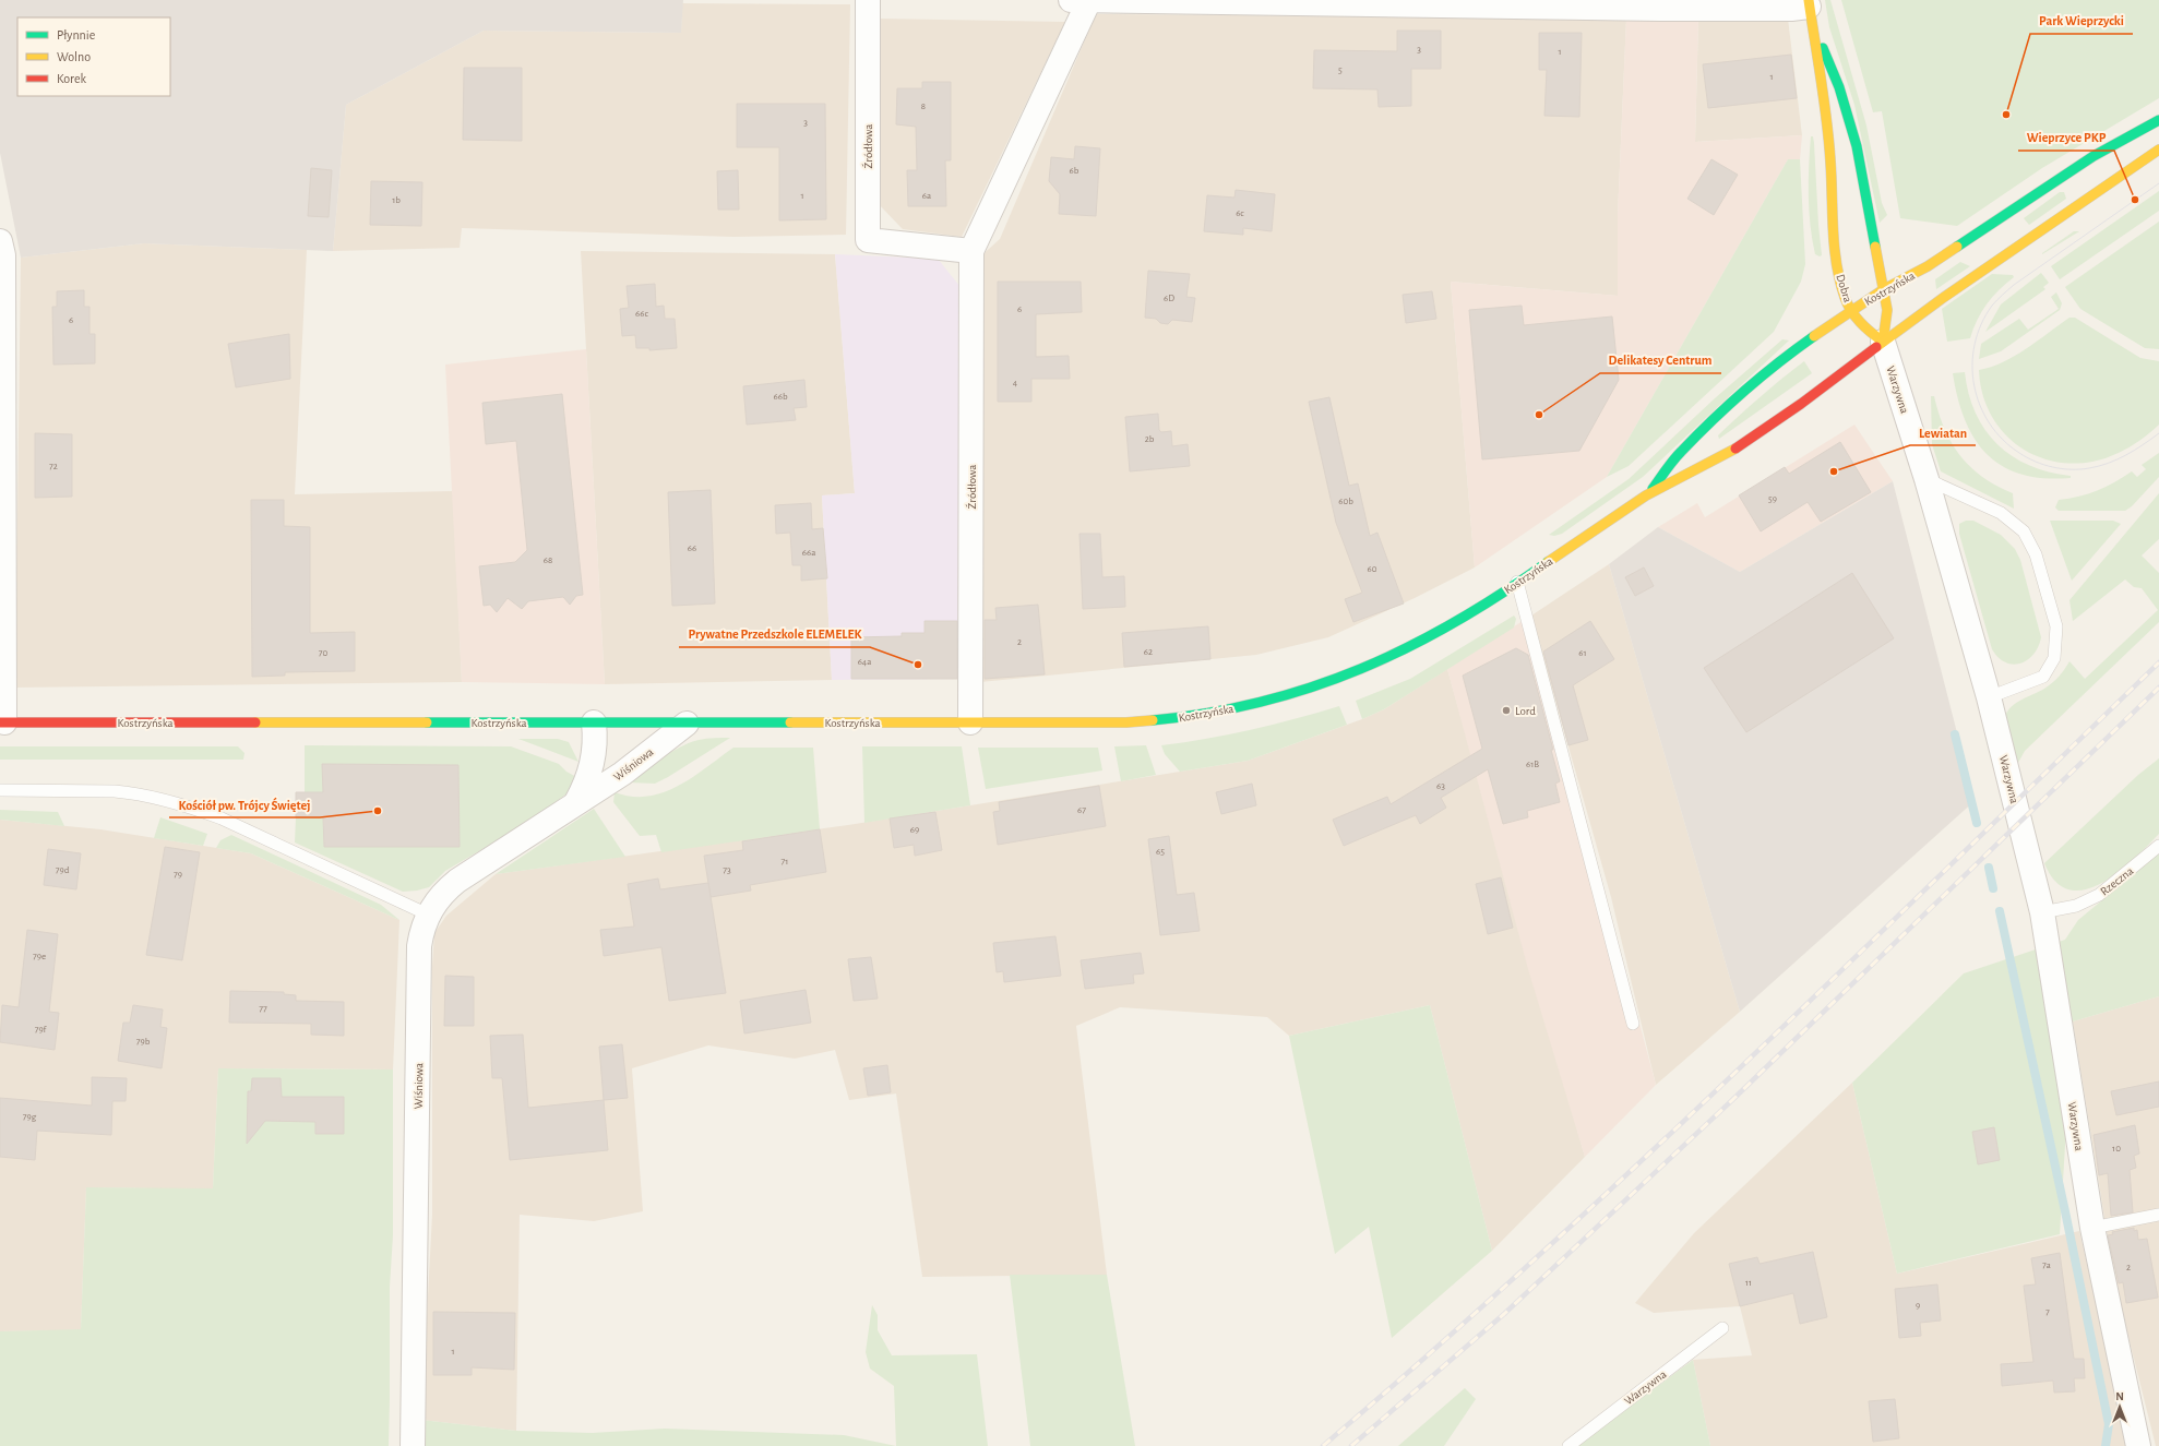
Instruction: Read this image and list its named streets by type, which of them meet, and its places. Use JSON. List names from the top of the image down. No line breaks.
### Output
{"streets":{"main road":["Dobra","Kostrzyńska"],"street":["Źródłowa","Warzywna","Wiśniowa"],"lane":["Rzeczna"]},"crossings":[["Źródłowa","Kostrzyńska"],["Dobra","Kostrzyńska"],["Dobra","Warzywna"],["Kostrzyńska","Warzywna"],["Kostrzyńska","Wiśniowa"],["Warzywna","Rzeczna"]],"places":["Park Wieprzycki","Wieprzyce PKP","Delikatesy Centrum","Lewiatan","Prywatne Przedszkole ELEMELEK","Lord","Kościół pw. Trójcy Świętej"],"house_numbers":["3","1","5","1","8","3","6b","1","6a","1b","6c","6D","6","66c","6","4","66b","2b","72","59","60b","66","66a","68","60","2","62","70","61","64a","61B","63","67","69","65","71","79d","73","79","79e","77","79f","79b","79g","10","7a","2","11","9","7","1"],"legend":["Płynnie","Wolno","Korek"],"north":"top"}
